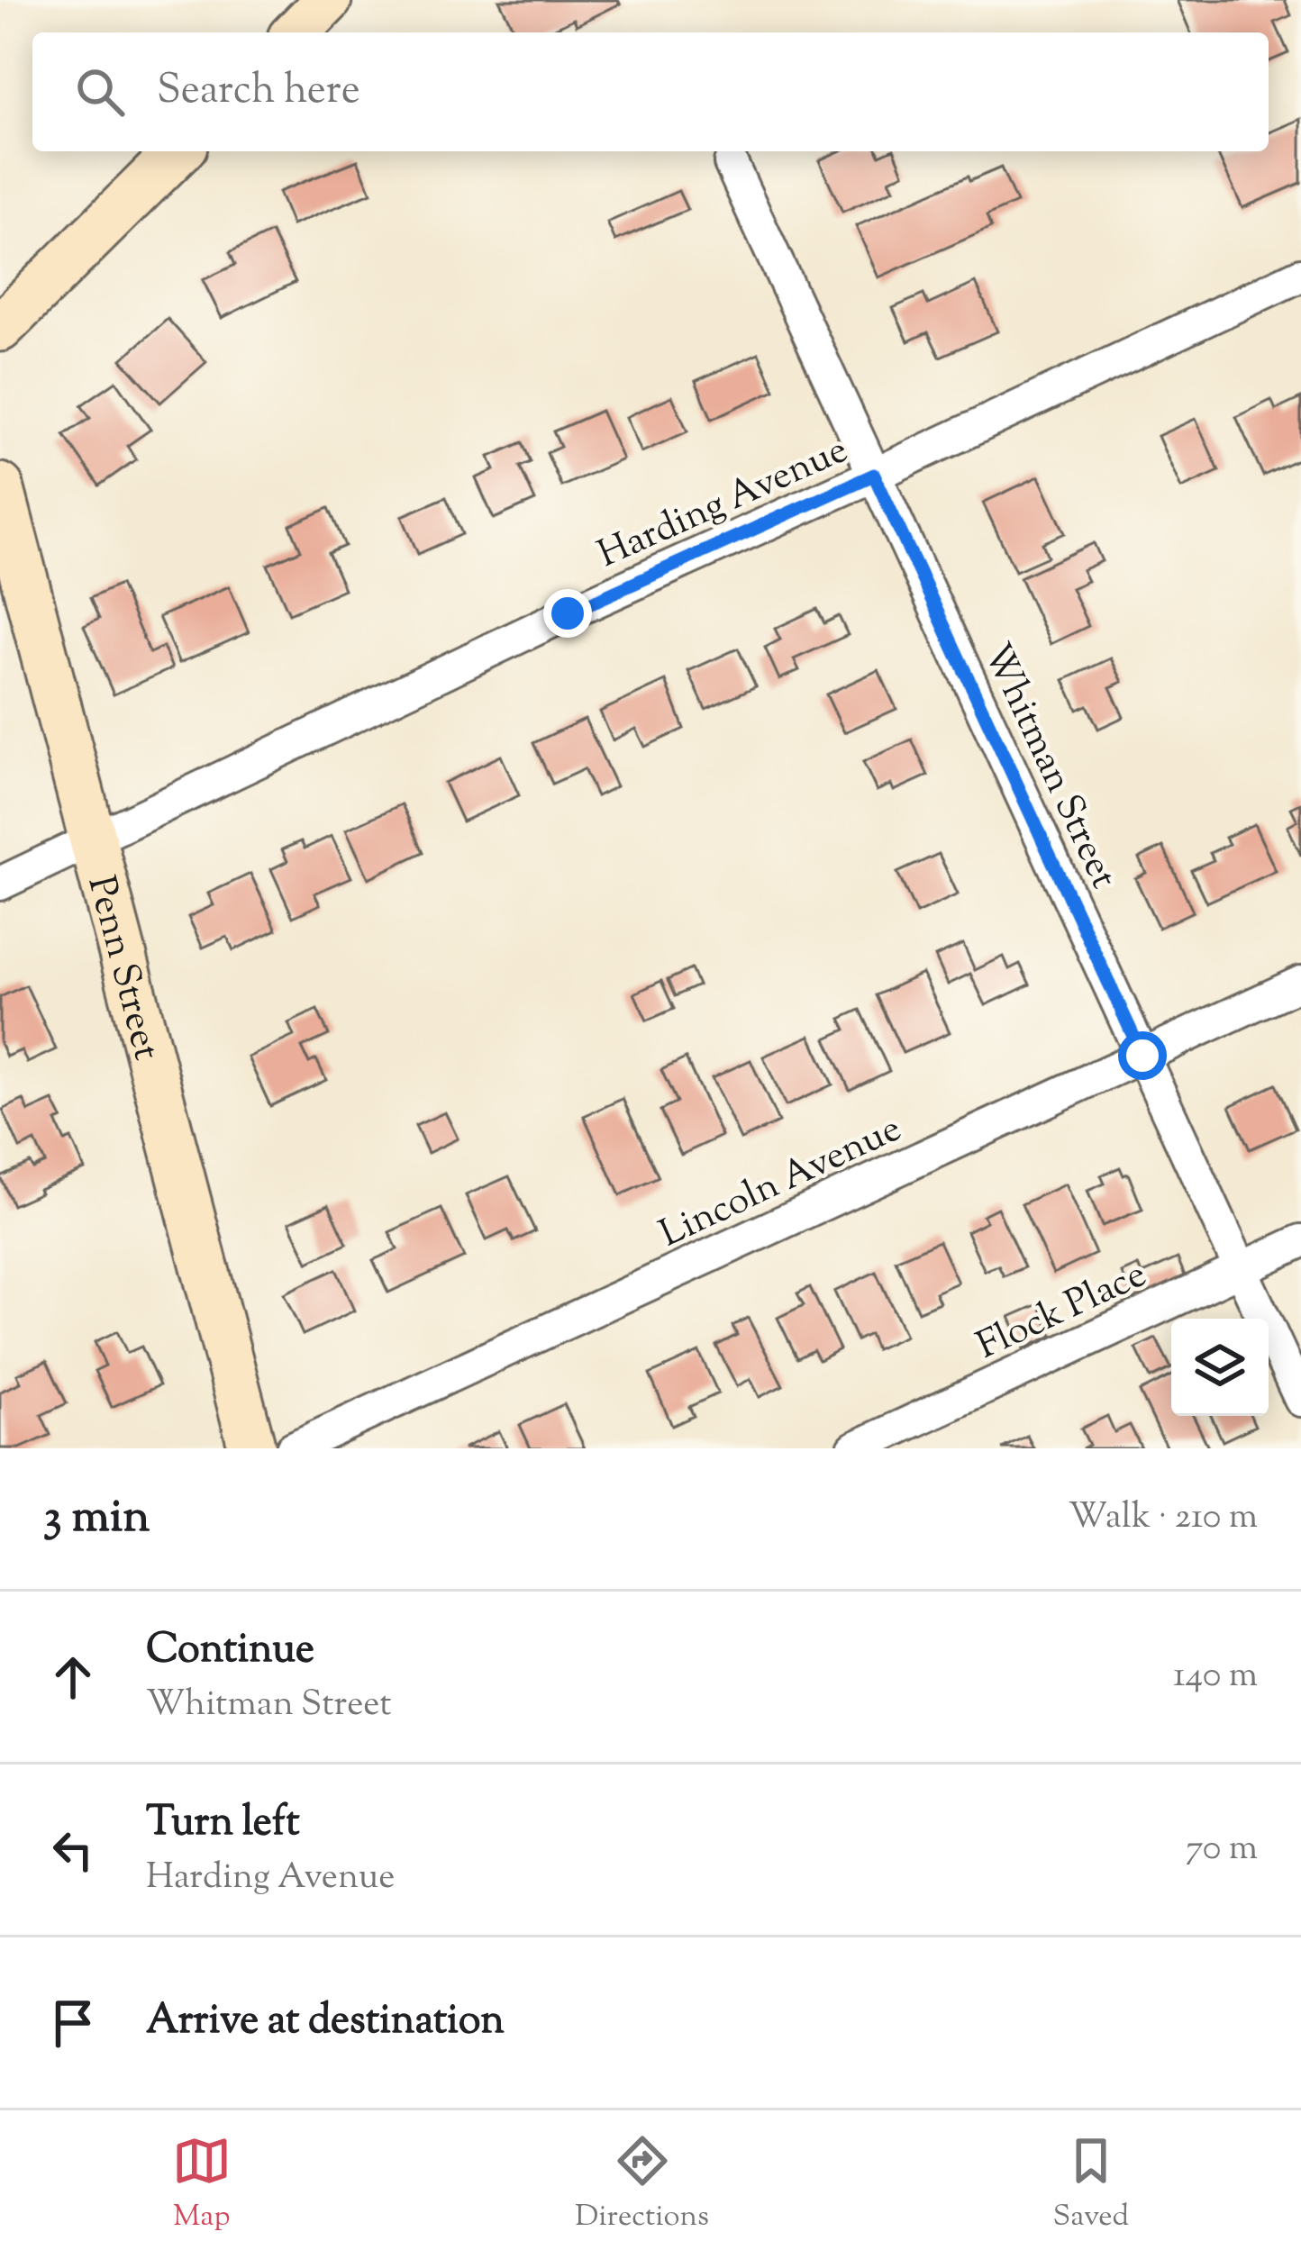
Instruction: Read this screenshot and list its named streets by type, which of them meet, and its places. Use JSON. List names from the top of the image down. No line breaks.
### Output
{"streets":{"street":["Harding Avenue","Whitman Street","Penn Street","Lincoln Avenue","Flock Place"]},"crossings":[["Harding Avenue","Whitman Street"],["Harding Avenue","Penn Street"],["Whitman Street","Lincoln Avenue"],["Whitman Street","Flock Place"]],"page":{"search":"Search here","heading":["3 min","Walk · 210 m"],"list":[["Continue","Whitman Street","140 m"],["Turn left","Harding Avenue","70 m"],"Arrive at destination"],"nav":["Map","Directions","Saved"]}}
